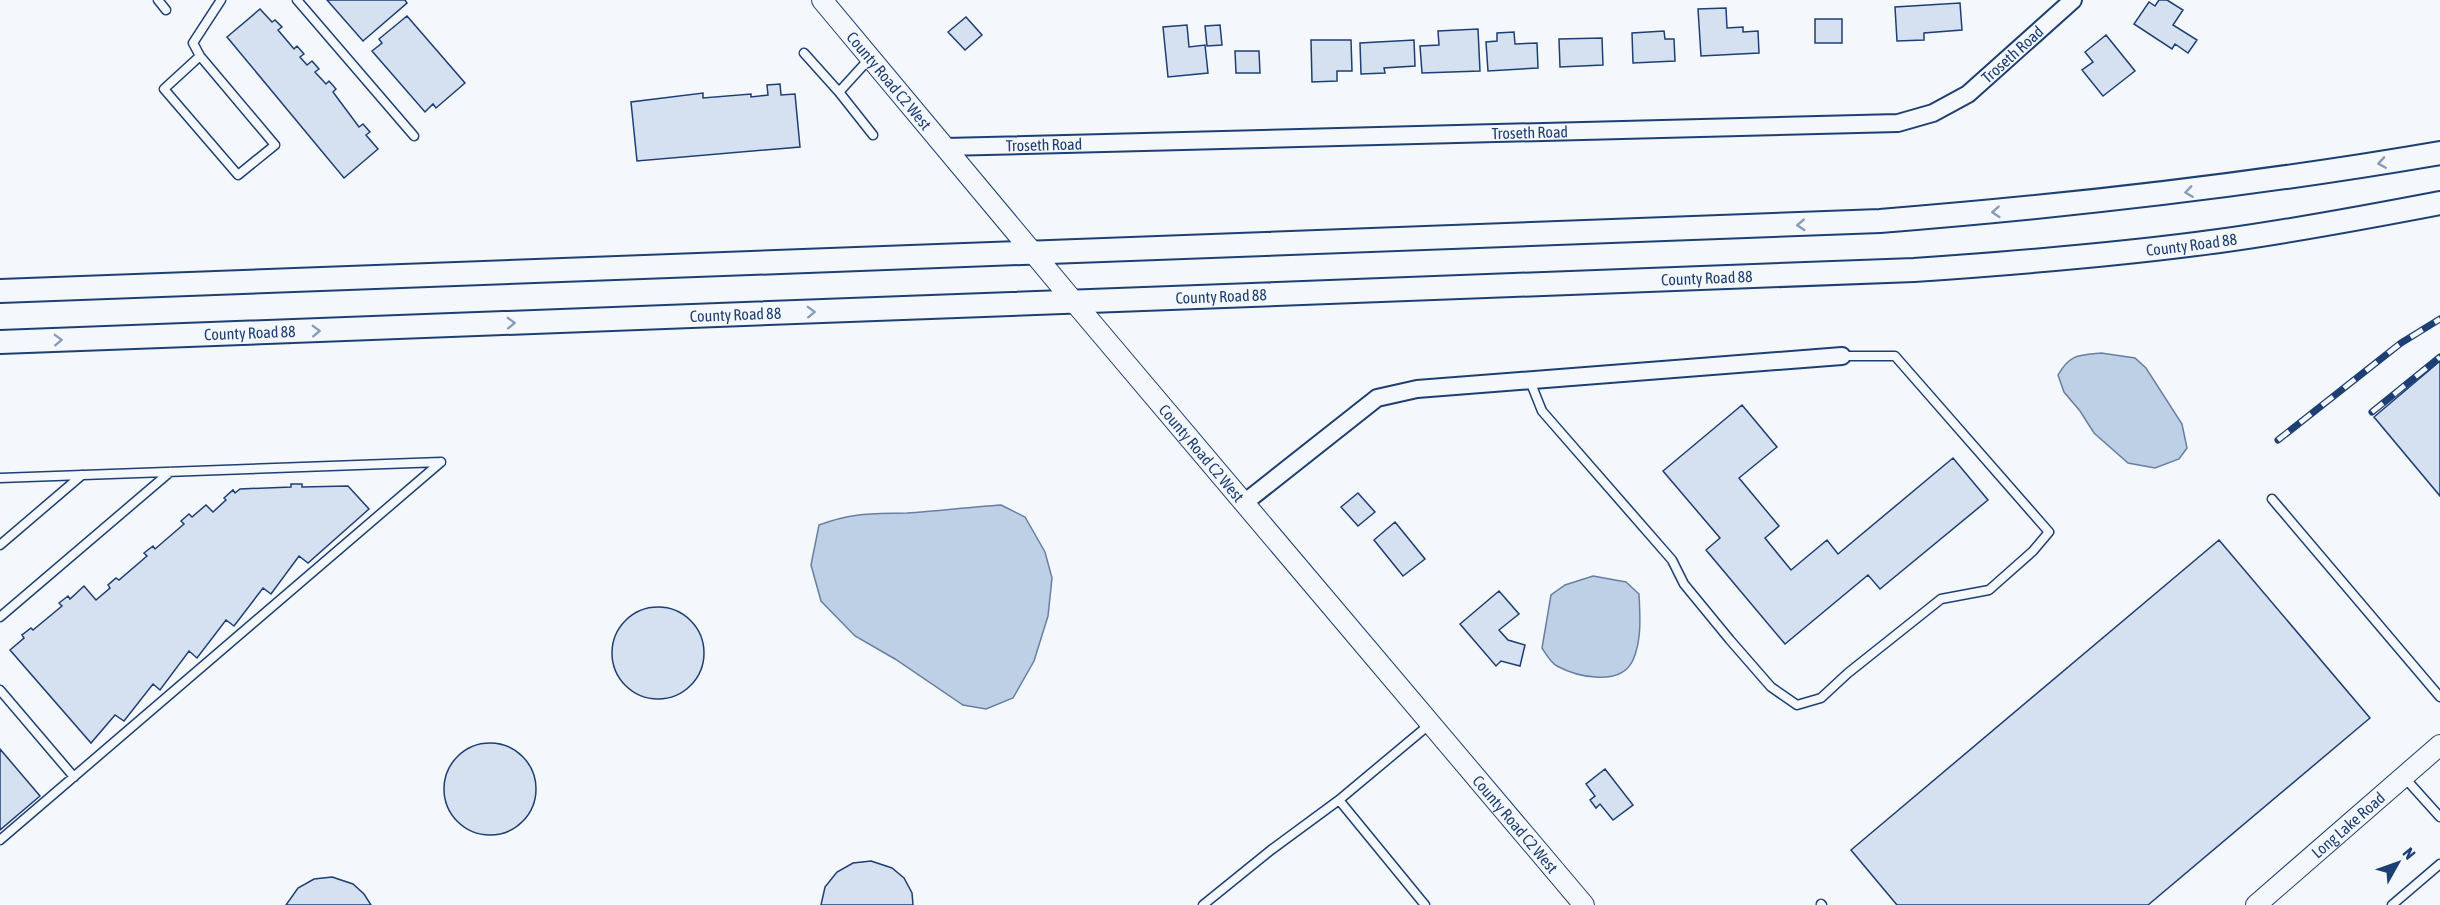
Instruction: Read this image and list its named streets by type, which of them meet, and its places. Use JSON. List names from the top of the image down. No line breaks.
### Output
{"streets":{"main road":["County Road 88"],"street":["Troseth Road","County Road C2 West","Long Lake Road"]},"crossings":[["Troseth Road","County Road C2 West"],["County Road C2 West","County Road 88"]],"north":"top right"}
